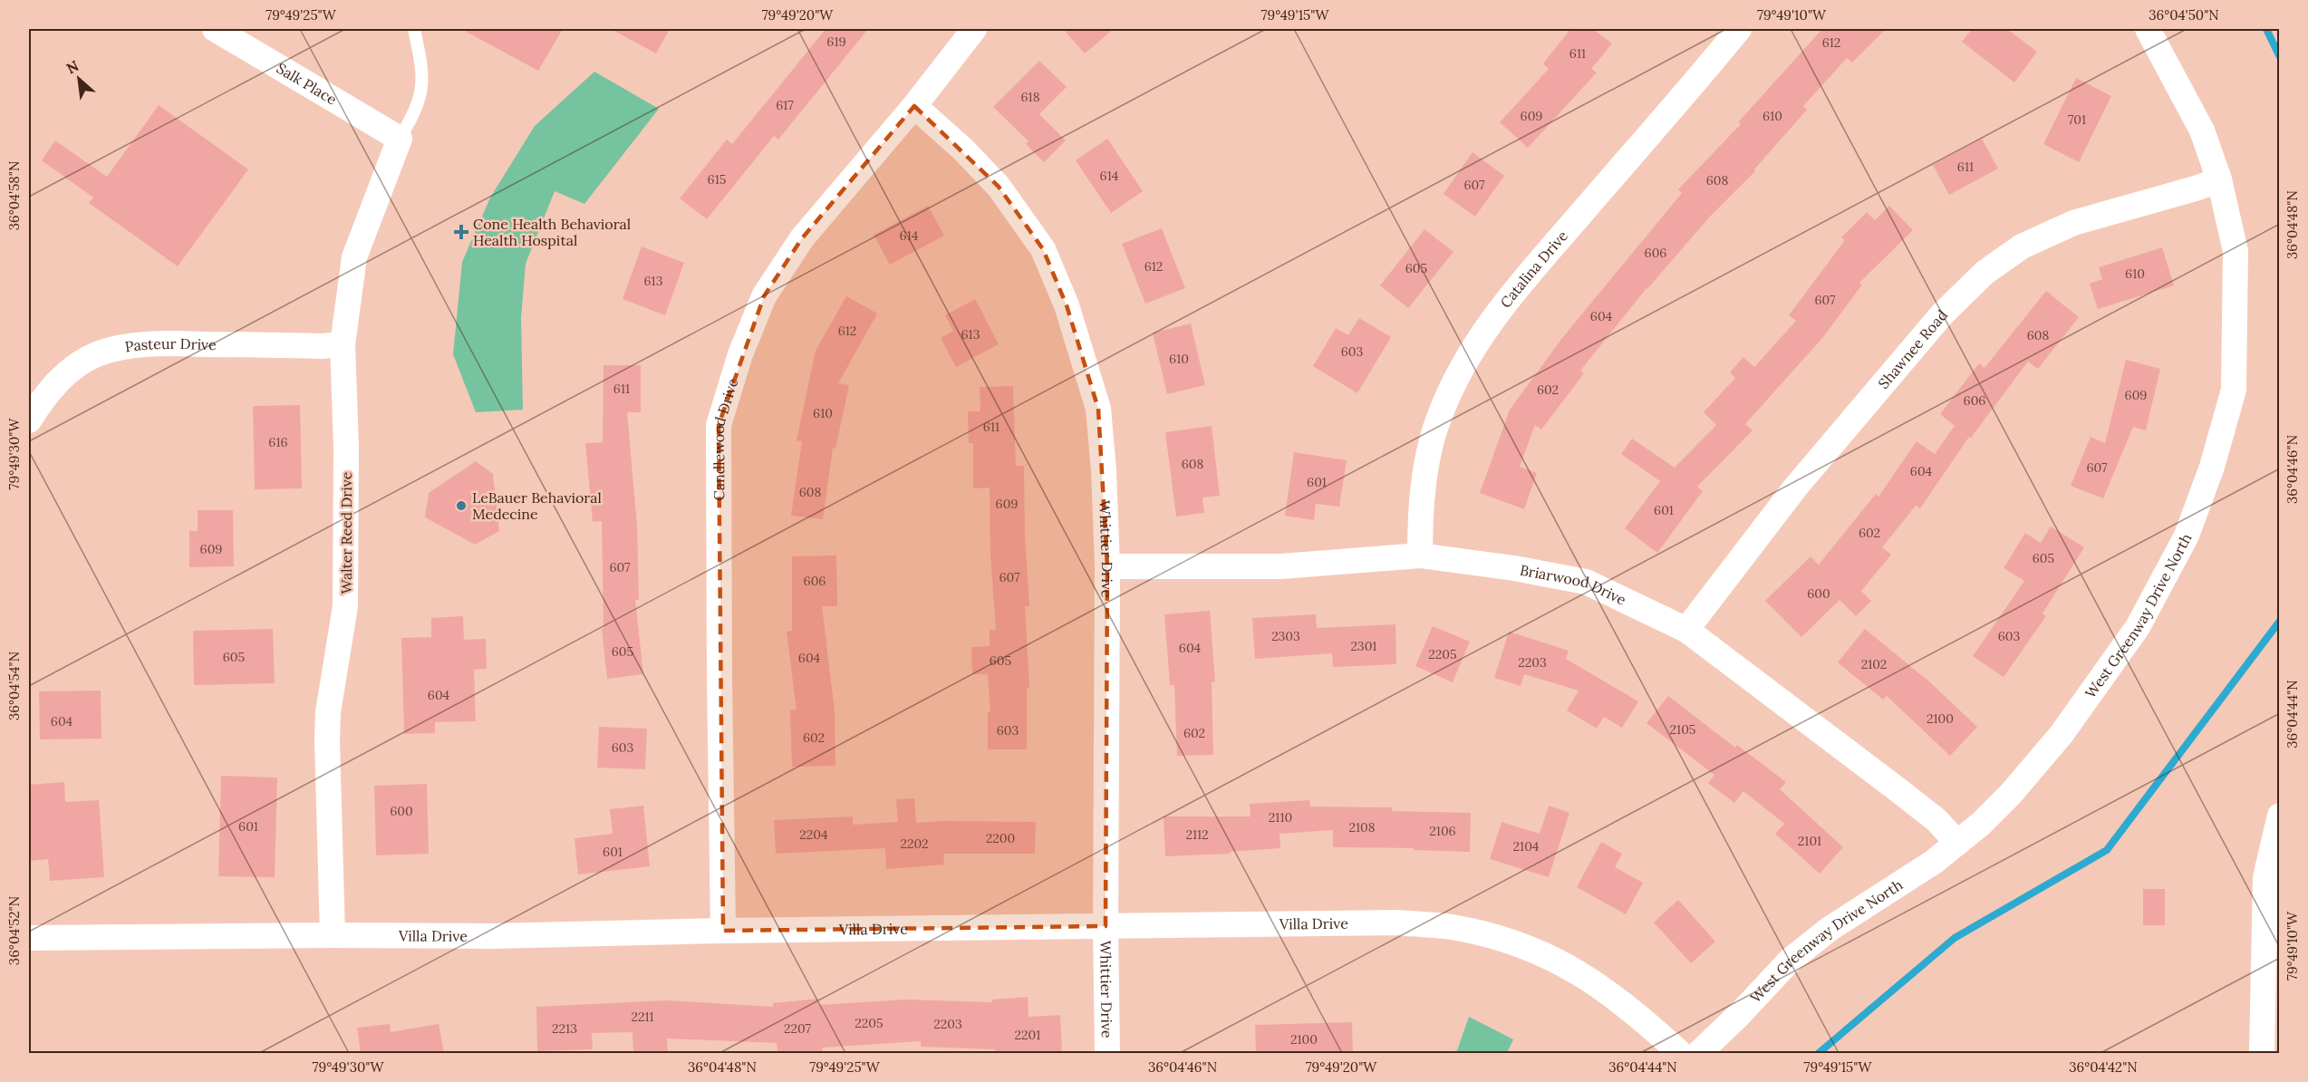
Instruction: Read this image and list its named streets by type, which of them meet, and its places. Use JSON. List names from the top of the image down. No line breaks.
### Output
{"streets":{"street":["Salk Place","Catalina Drive","Pasteur Drive","Shawnee Road","Candlewood Drive","Walter Reed Drive","Whittier Drive","Briarwood Drive","West Greenway Drive North","Villa Drive"]},"crossings":[["Salk Place","Walter Reed Drive"],["Catalina Drive","Briarwood Drive"],["Pasteur Drive","Walter Reed Drive"],["Shawnee Road","Briarwood Drive"],["Shawnee Road","West Greenway Drive North"],["Candlewood Drive","Whittier Drive"],["Candlewood Drive","Villa Drive"],["Walter Reed Drive","Villa Drive"],["Whittier Drive","Briarwood Drive"],["Whittier Drive","Villa Drive"],["Briarwood Drive","West Greenway Drive North"]],"places":{"health":["Cone Health Behavioral Health Hospital"],"other":["LeBauer Behavioral Medecine"]},"house_numbers":["619","612","611","618","617","609","610","701","611","614","615","608","607","614","606","612","605","610","613","607","604","612","613","608","603","610","611","602","609","606","610","611","616","608","607","604","601","608","609","601","602","609","605","607","607","606","600","2303","603","2301","604","605","2205","605","604","605","2203","2102","604","2100","604","2105","603","602","602","603","600","2110","601","2108","2106","2204","2112","2200","2101","2202","2104","601","2211","2205","2203","2213","2207","2201","2100"],"north":"top left","coordinates":["79°49'25\"W","79°49'20\"W","79°49'15\"W","79°49'10\"W","36°04'50\"N","36°04'58\"N","36°04'48\"N","79°49'30\"W","36°04'46\"N","36°04'54\"N","36°04'44\"N","36°04'52\"N","36°04'42\"N"]}
